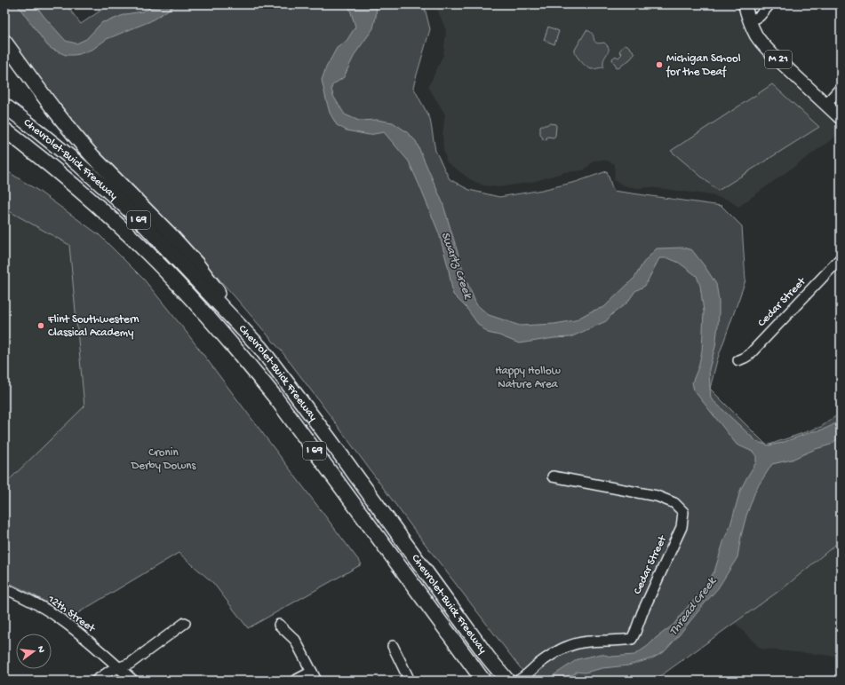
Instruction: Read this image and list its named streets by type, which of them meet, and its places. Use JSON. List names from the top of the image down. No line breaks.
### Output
{"streets":{"highway":["Chevrolet-Buick Freeway","I 69"],"main road":["M 21"],"street":["Cedar Street","12th Street"]},"water":["Swartz Creek","Thread Creek"],"parks":["Happy Hollow Nature Area","Cronin Derby Downs"],"places":["Michigan School for the Deaf","Flint Southwestern Classical Academy"],"north":"right"}
